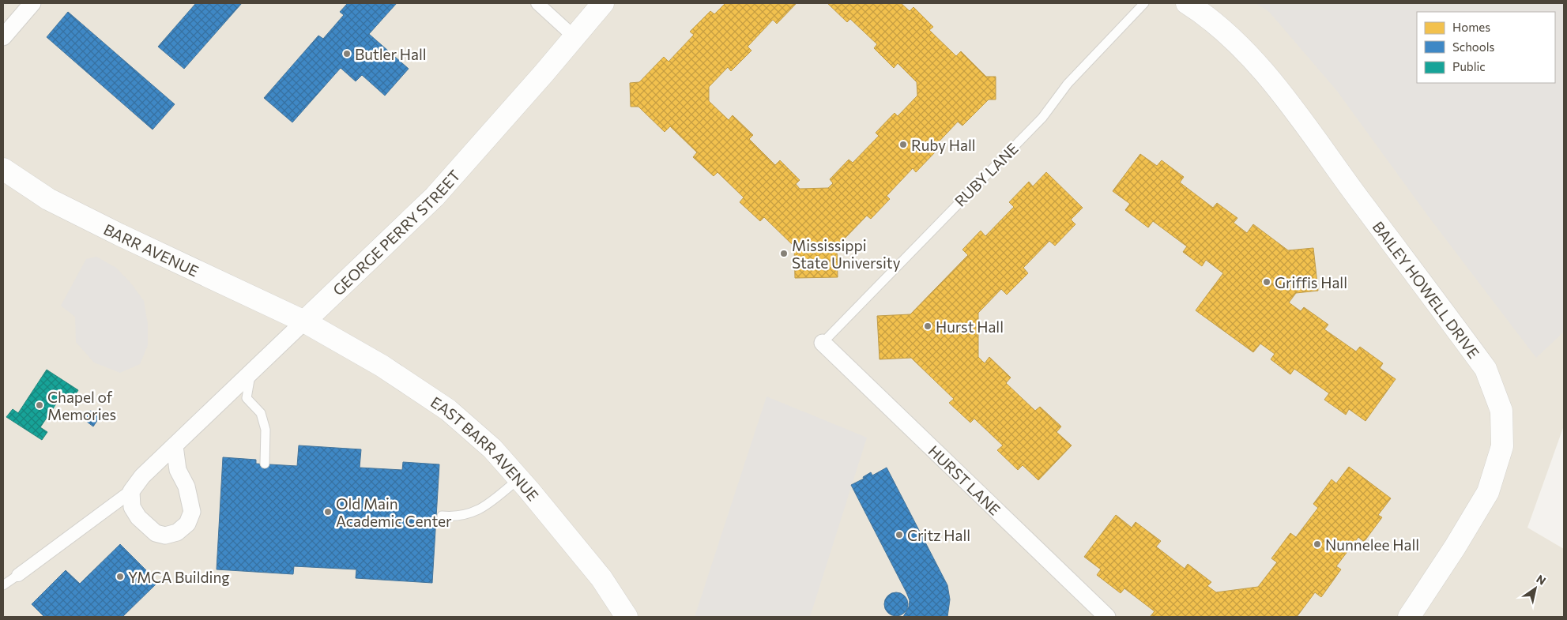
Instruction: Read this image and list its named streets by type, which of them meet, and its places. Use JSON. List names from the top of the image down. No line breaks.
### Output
{"streets":{"street":["GEORGE PERRY STREET","BARR AVENUE","BAILEY HOWELL DRIVE","EAST BARR AVENUE","HURST LANE"],"lane":["RUBY LANE"]},"crossings":[["RUBY LANE","HURST LANE"],["GEORGE PERRY STREET","BARR AVENUE"],["GEORGE PERRY STREET","EAST BARR AVENUE"],["BARR AVENUE","EAST BARR AVENUE"]],"places":["Butler Hall","Ruby Hall","Mississippi State University","Griffis Hall","Hurst Hall","Chapel of Memories","Old Main Academic Center","Critz Hall","Nunnelee Hall","YMCA Building"],"legend":["Homes","Schools","Public"],"north":"top right"}
